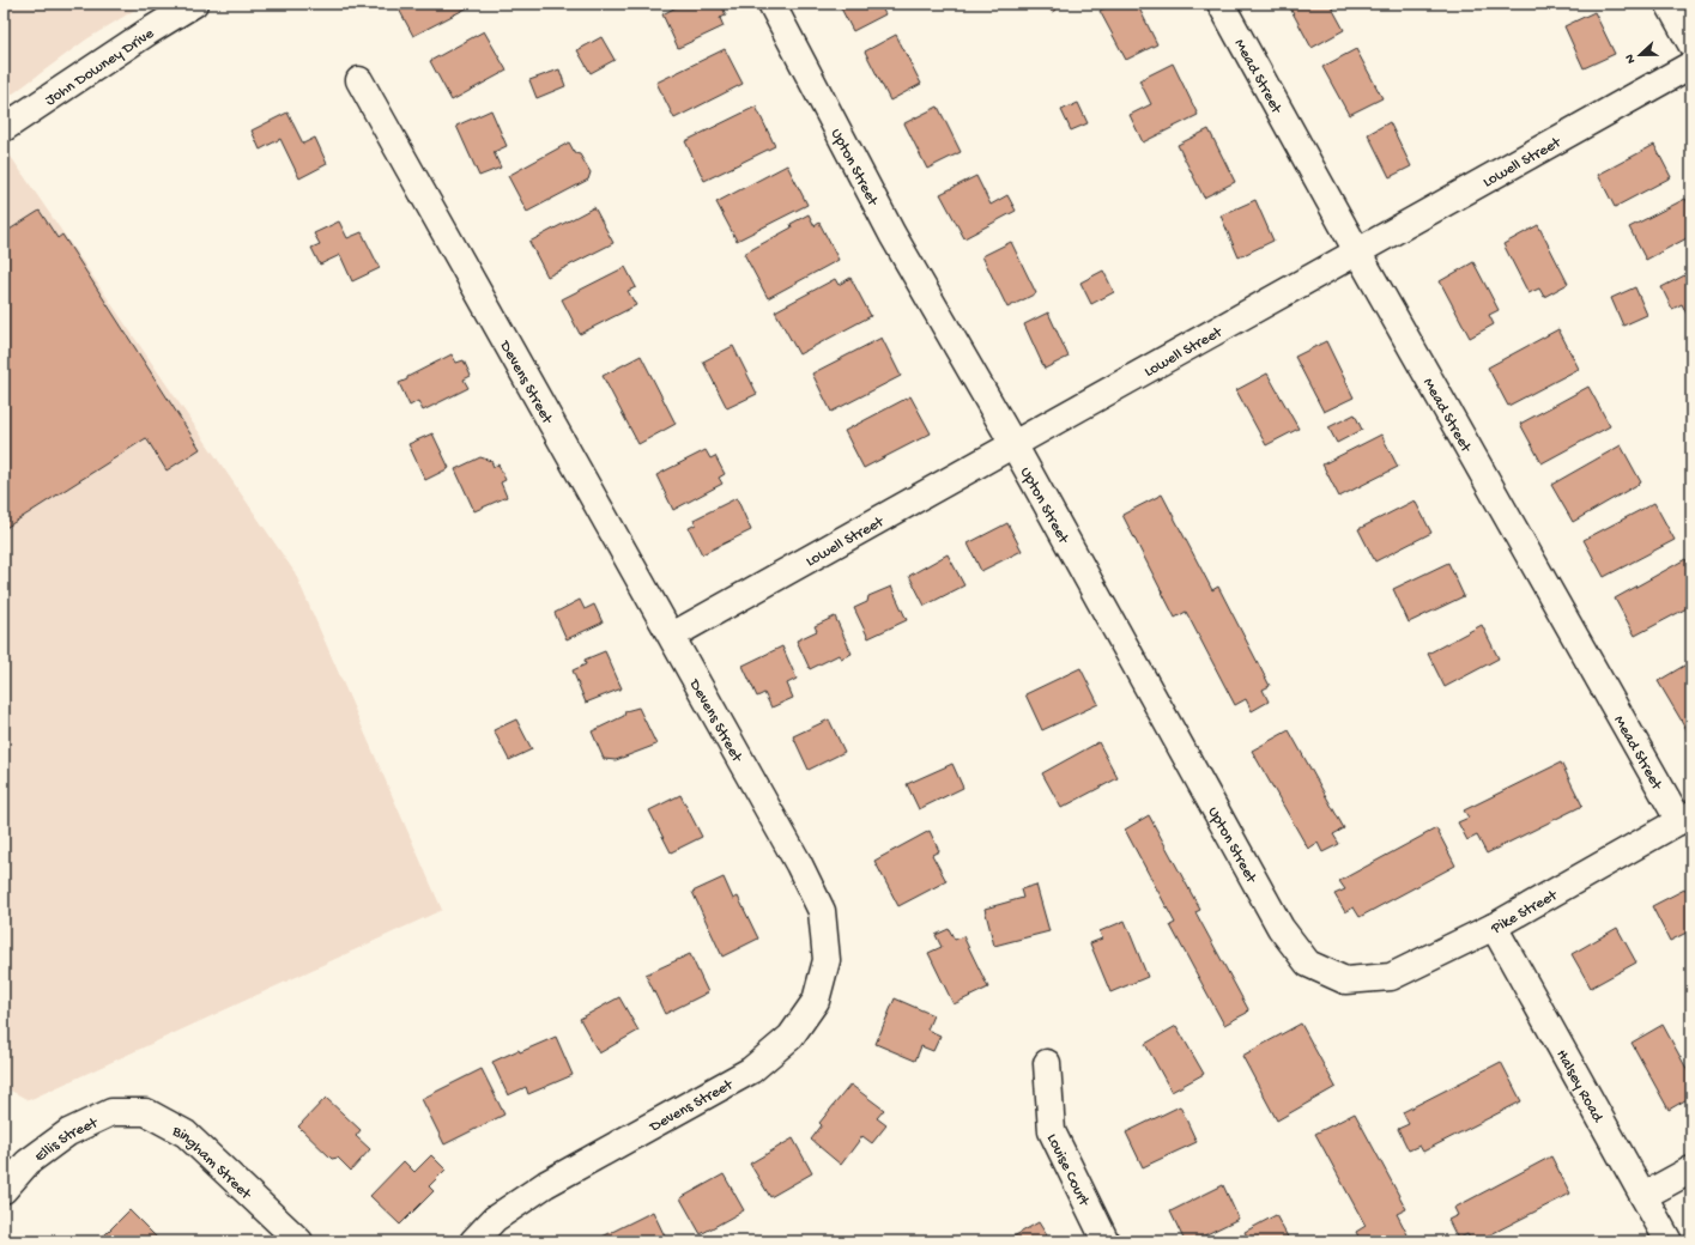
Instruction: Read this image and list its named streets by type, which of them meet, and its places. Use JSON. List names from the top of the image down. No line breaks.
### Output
{"streets":{"street":["John Downey Drive","Mead Street","Lowell Street","Upton Street","Devens Street","Pike Street","Halsey Road","Ellis Street","Bingham Street","Louise Court"]},"crossings":[["Mead Street","Lowell Street"],["Mead Street","Pike Street"],["Lowell Street","Upton Street"],["Lowell Street","Devens Street"],["Upton Street","Pike Street"],["Pike Street","Halsey Road"],["Ellis Street","Bingham Street"]],"north":"left"}
